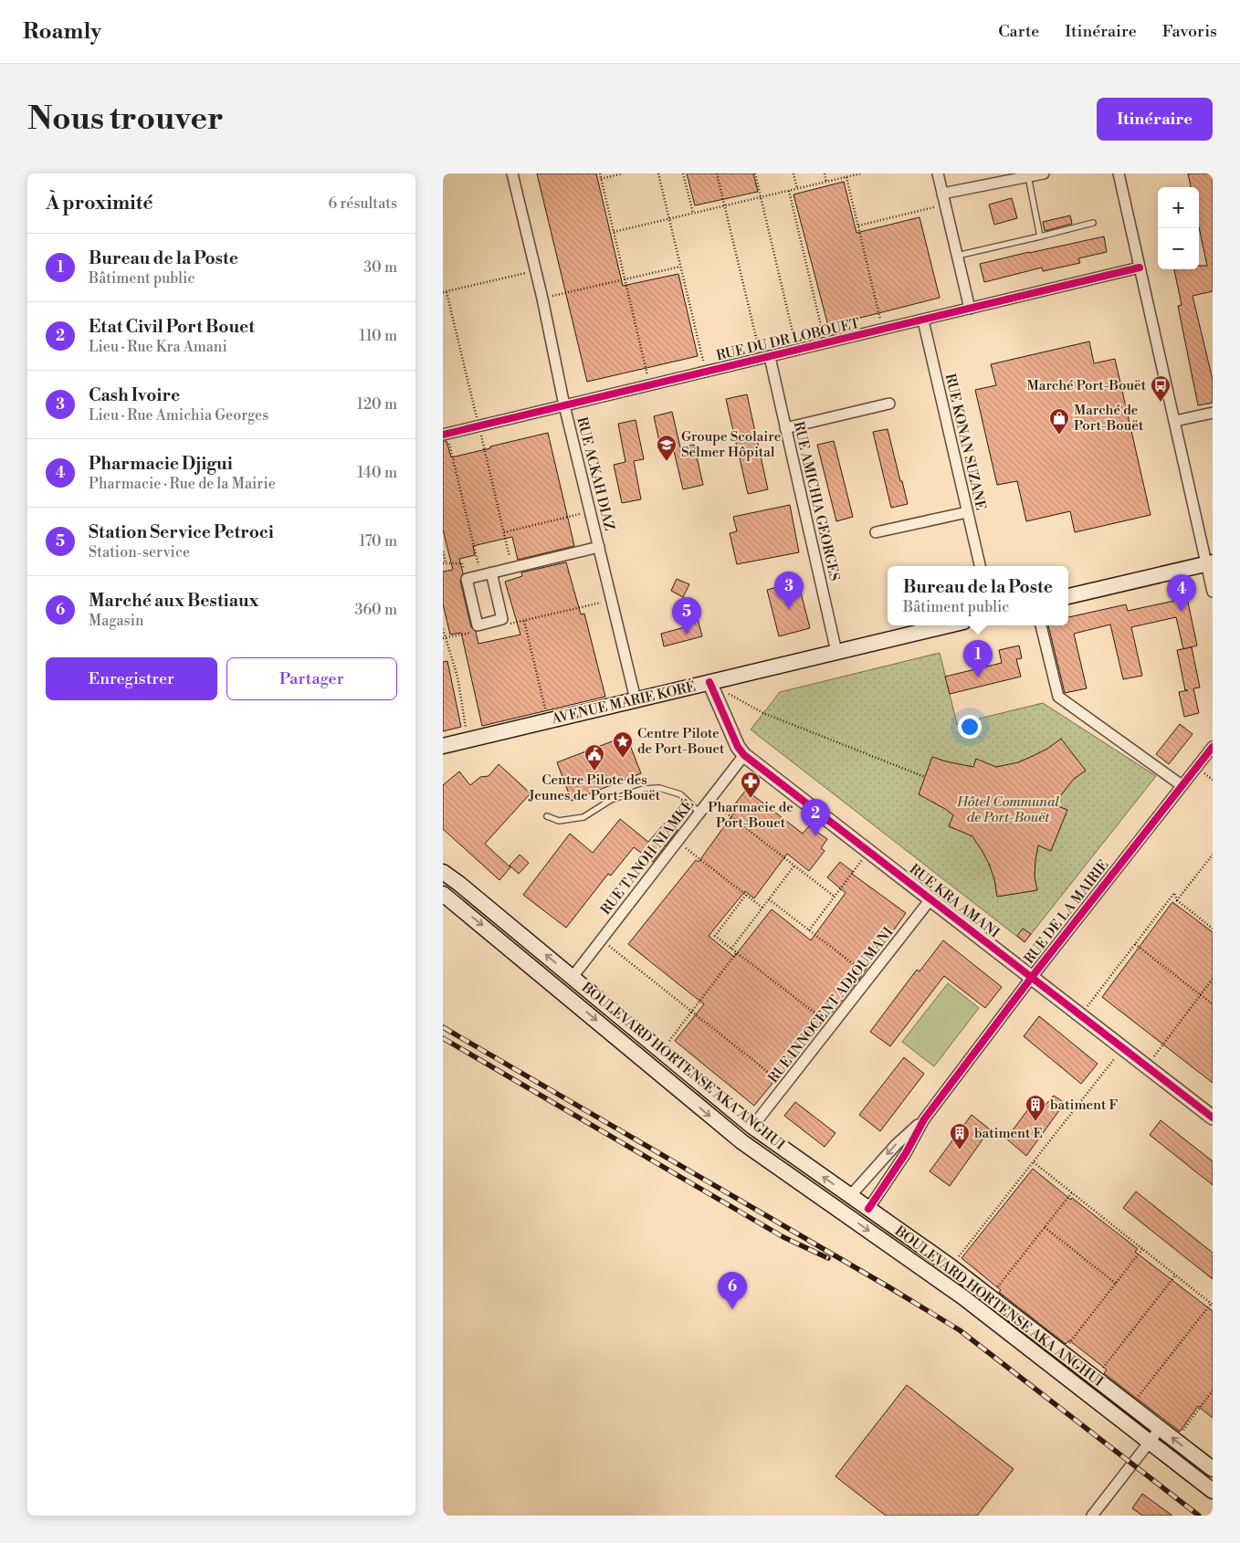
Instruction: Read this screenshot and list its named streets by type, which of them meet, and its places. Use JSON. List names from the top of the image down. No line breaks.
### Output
{"streets":{"main road":["AVENUE MARIE KORÉ","BOULEVARD HORTENSE AKA ANGHUI"],"street":["RUE DU DR LOBOUET","RUE KONAN SUZANE","RUE ACKAH DIAZ","RUE AMICHIA GEORGES","RUE TANOH NIAMKÉ","RUE KRA AMANI","RUE DE LA MAIRIE","RUE INNOCENT ADJOUMANI"]},"crossings":[["RUE DU DR LOBOUET","RUE KONAN SUZANE"],["RUE DU DR LOBOUET","RUE ACKAH DIAZ"],["RUE DU DR LOBOUET","RUE AMICHIA GEORGES"],["RUE ACKAH DIAZ","AVENUE MARIE KORÉ"],["RUE AMICHIA GEORGES","AVENUE MARIE KORÉ"],["AVENUE MARIE KORÉ","RUE KRA AMANI"],["RUE TANOH NIAMKÉ","RUE KRA AMANI"],["RUE TANOH NIAMKÉ","BOULEVARD HORTENSE AKA ANGHUI"],["RUE KRA AMANI","RUE DE LA MAIRIE"],["RUE KRA AMANI","RUE INNOCENT ADJOUMANI"],["RUE DE LA MAIRIE","BOULEVARD HORTENSE AKA ANGHUI"],["RUE INNOCENT ADJOUMANI","BOULEVARD HORTENSE AKA ANGHUI"]],"parks":["Hôtel Communal de Port-Bouët"],"places":{"bus stop":["Marché Port-Bouët"],"shop":["Marché de Port-Bouët"],"school or university":["Groupe Scolaire Selmer Hôpital"],"place":["Centre Pilote de Port-Bouet"],"public building":["Centre Pilote des Jeunes de Port-Bouët"],"pharmacy":["Pharmacie de Port-Bouet"],"building":["batiment F","batiment E"]},"page":{"header":"Roamly","nav":["Carte","Itinéraire","Favoris"],"buttons":["Itinéraire",["Enregistrer","Partager"]],"title":"Nous trouver","heading":["À proximité","6 résultats"],"map_buttons":["+","−"],"list":[{"mark":"1","name":"Bureau de la Poste","note":"Bâtiment public","value":"30 m"},{"mark":"2","name":"Etat Civil Port Bouet","note":"Lieu · Rue Kra Amani","value":"110 m"},{"mark":"3","name":"Cash Ivoire","note":"Lieu · Rue Amichia Georges","value":"120 m"},{"mark":"4","name":"Pharmacie Djigui","note":"Pharmacie · Rue de la Mairie","value":"140 m"},{"mark":"5","name":"Station Service Petroci","note":"Station-service","value":"170 m"},{"mark":"6","name":"Marché aux Bestiaux","note":"Magasin","value":"360 m"}],"popup":["Bureau de la Poste","Bâtiment public"],"pins":["3","4","5","1","2","6"]}}
